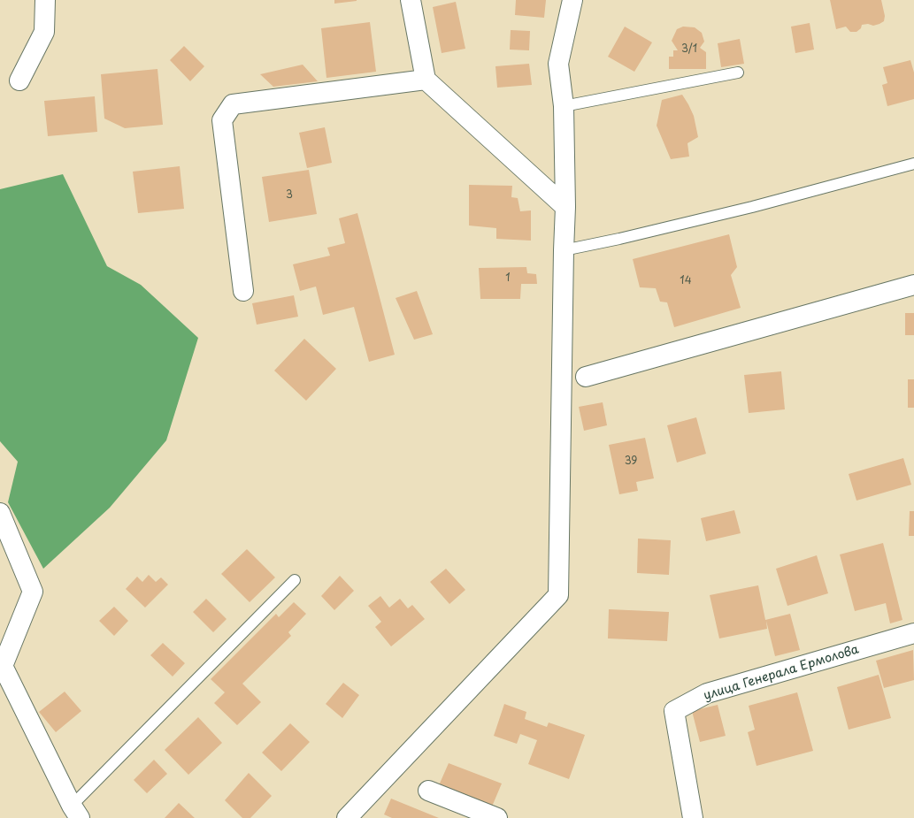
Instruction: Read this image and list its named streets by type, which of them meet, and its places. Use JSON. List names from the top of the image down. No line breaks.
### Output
{"streets":{"street":["улица Генерала Ермолова"]},"house_numbers":["3/1","3","1","14","39"]}
